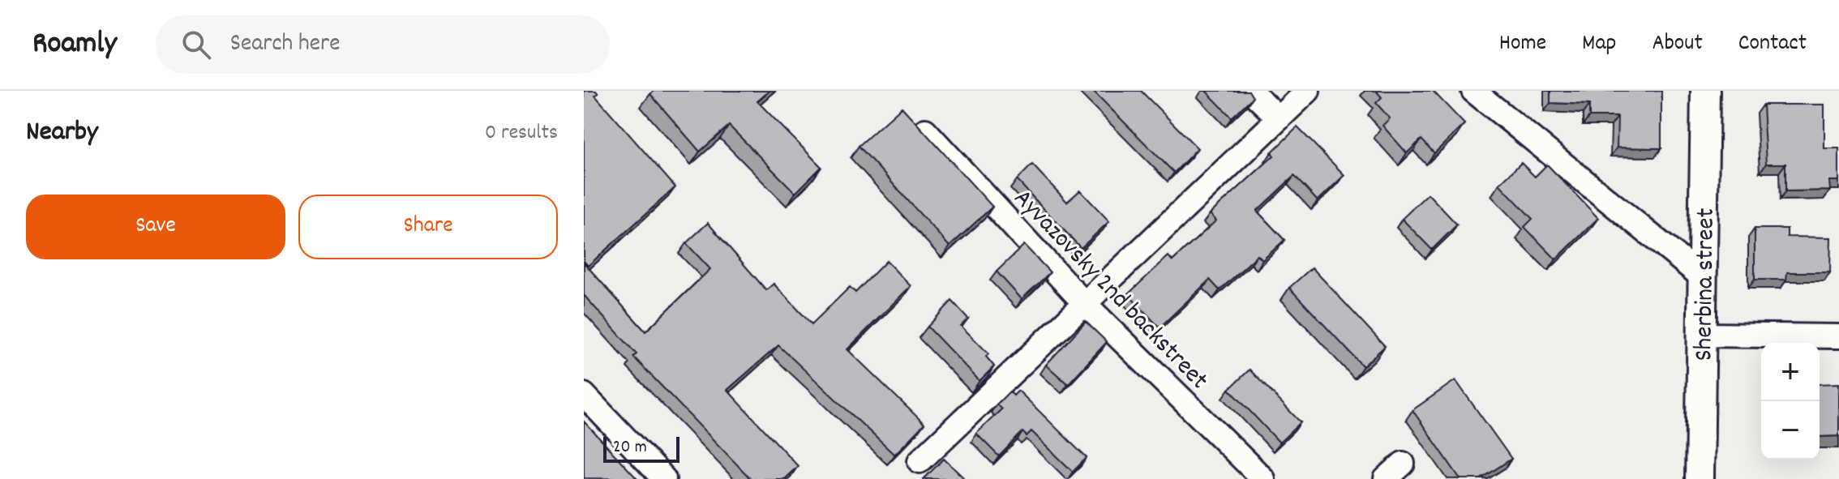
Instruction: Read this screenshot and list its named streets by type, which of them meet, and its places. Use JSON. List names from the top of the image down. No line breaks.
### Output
{"streets":{"street":["Sherbina street","Ayvazovsky 2nd backstreet"]},"scale_bar":"20 m","page":{"header":"Roamly","search":"Search here","nav":["Home","Map","About","Contact"],"heading":["Nearby","0 results"],"buttons":["Save","Share"],"map_buttons":["+","−"],"scale":"20 m"}}
